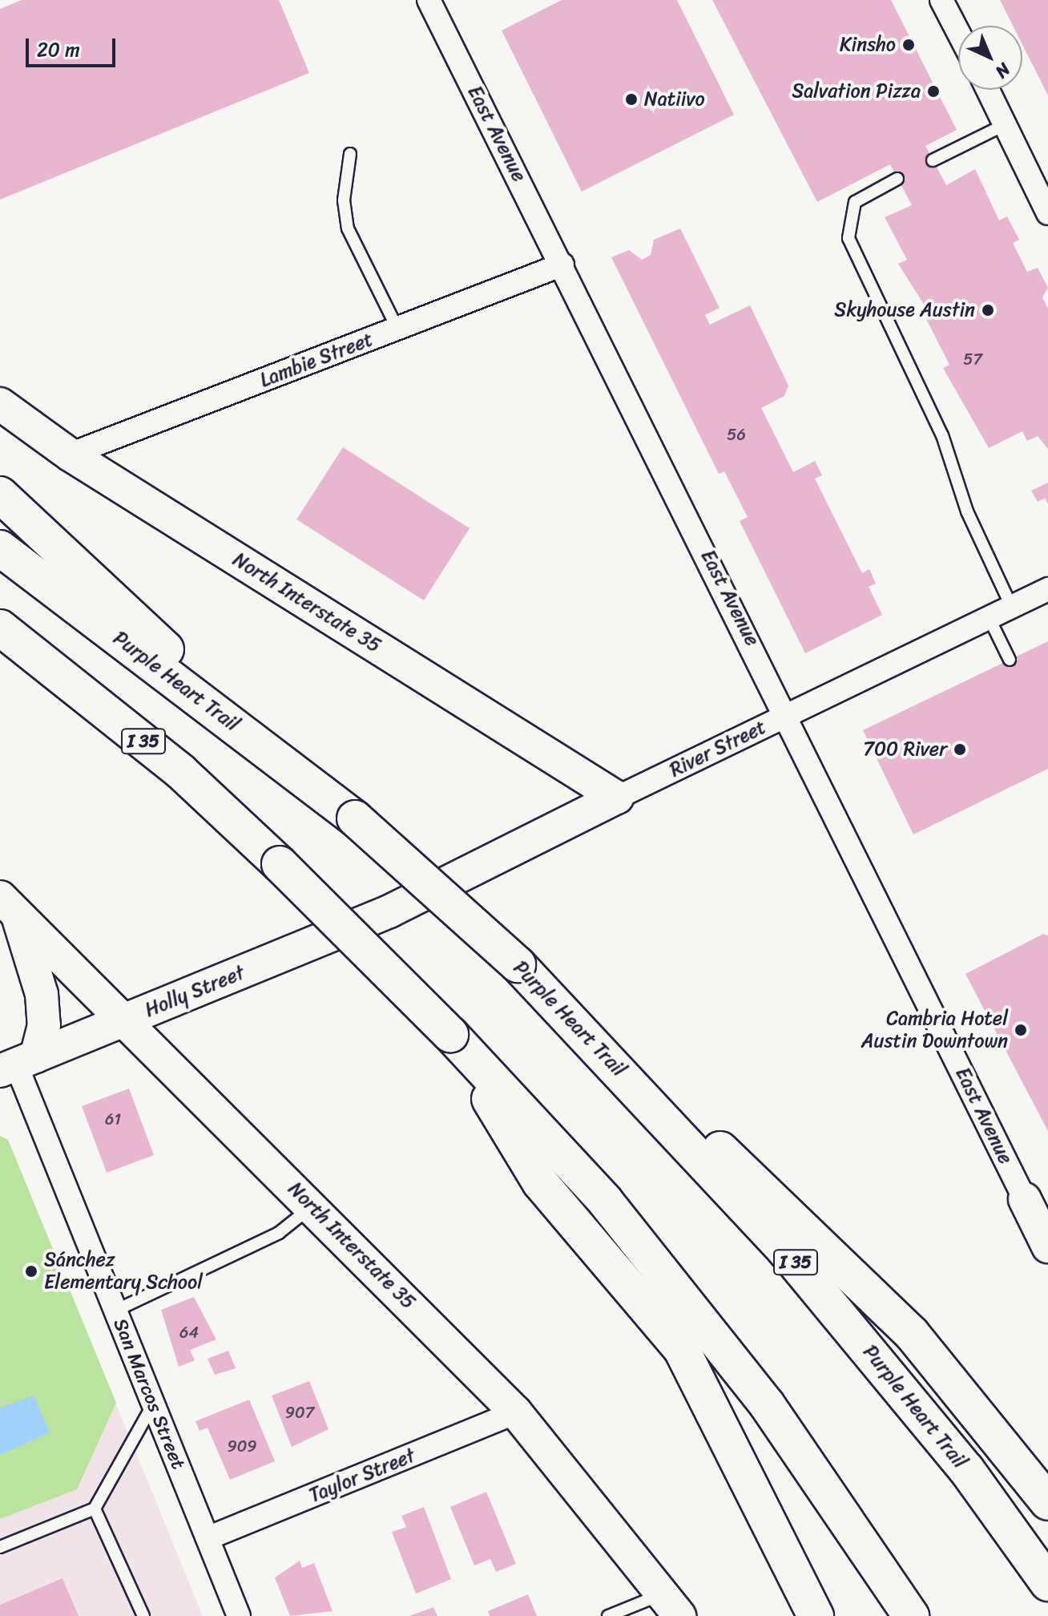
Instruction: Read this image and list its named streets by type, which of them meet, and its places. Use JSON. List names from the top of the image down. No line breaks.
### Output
{"streets":{"highway":["Purple Heart Trail","I 35"],"main road":["North Interstate 35","River Street","Holly Street"],"street":["East Avenue","Lambie Street","San Marcos Street","Taylor Street"]},"crossings":[["East Avenue","Lambie Street"],["East Avenue","River Street"],["Lambie Street","North Interstate 35"],["North Interstate 35","River Street"],["North Interstate 35","Holly Street"],["North Interstate 35","Taylor Street"],["River Street","Holly Street"],["Holly Street","San Marcos Street"],["San Marcos Street","Taylor Street"]],"places":["Kinsho","Salvation Pizza","Natiivo","Skyhouse Austin","700 River","Cambria Hotel Austin Downtown","Sánchez Elementary School"],"house_numbers":["57","56","61","64","907","909"],"scale_bar":"20 m","north":"bottom right"}
